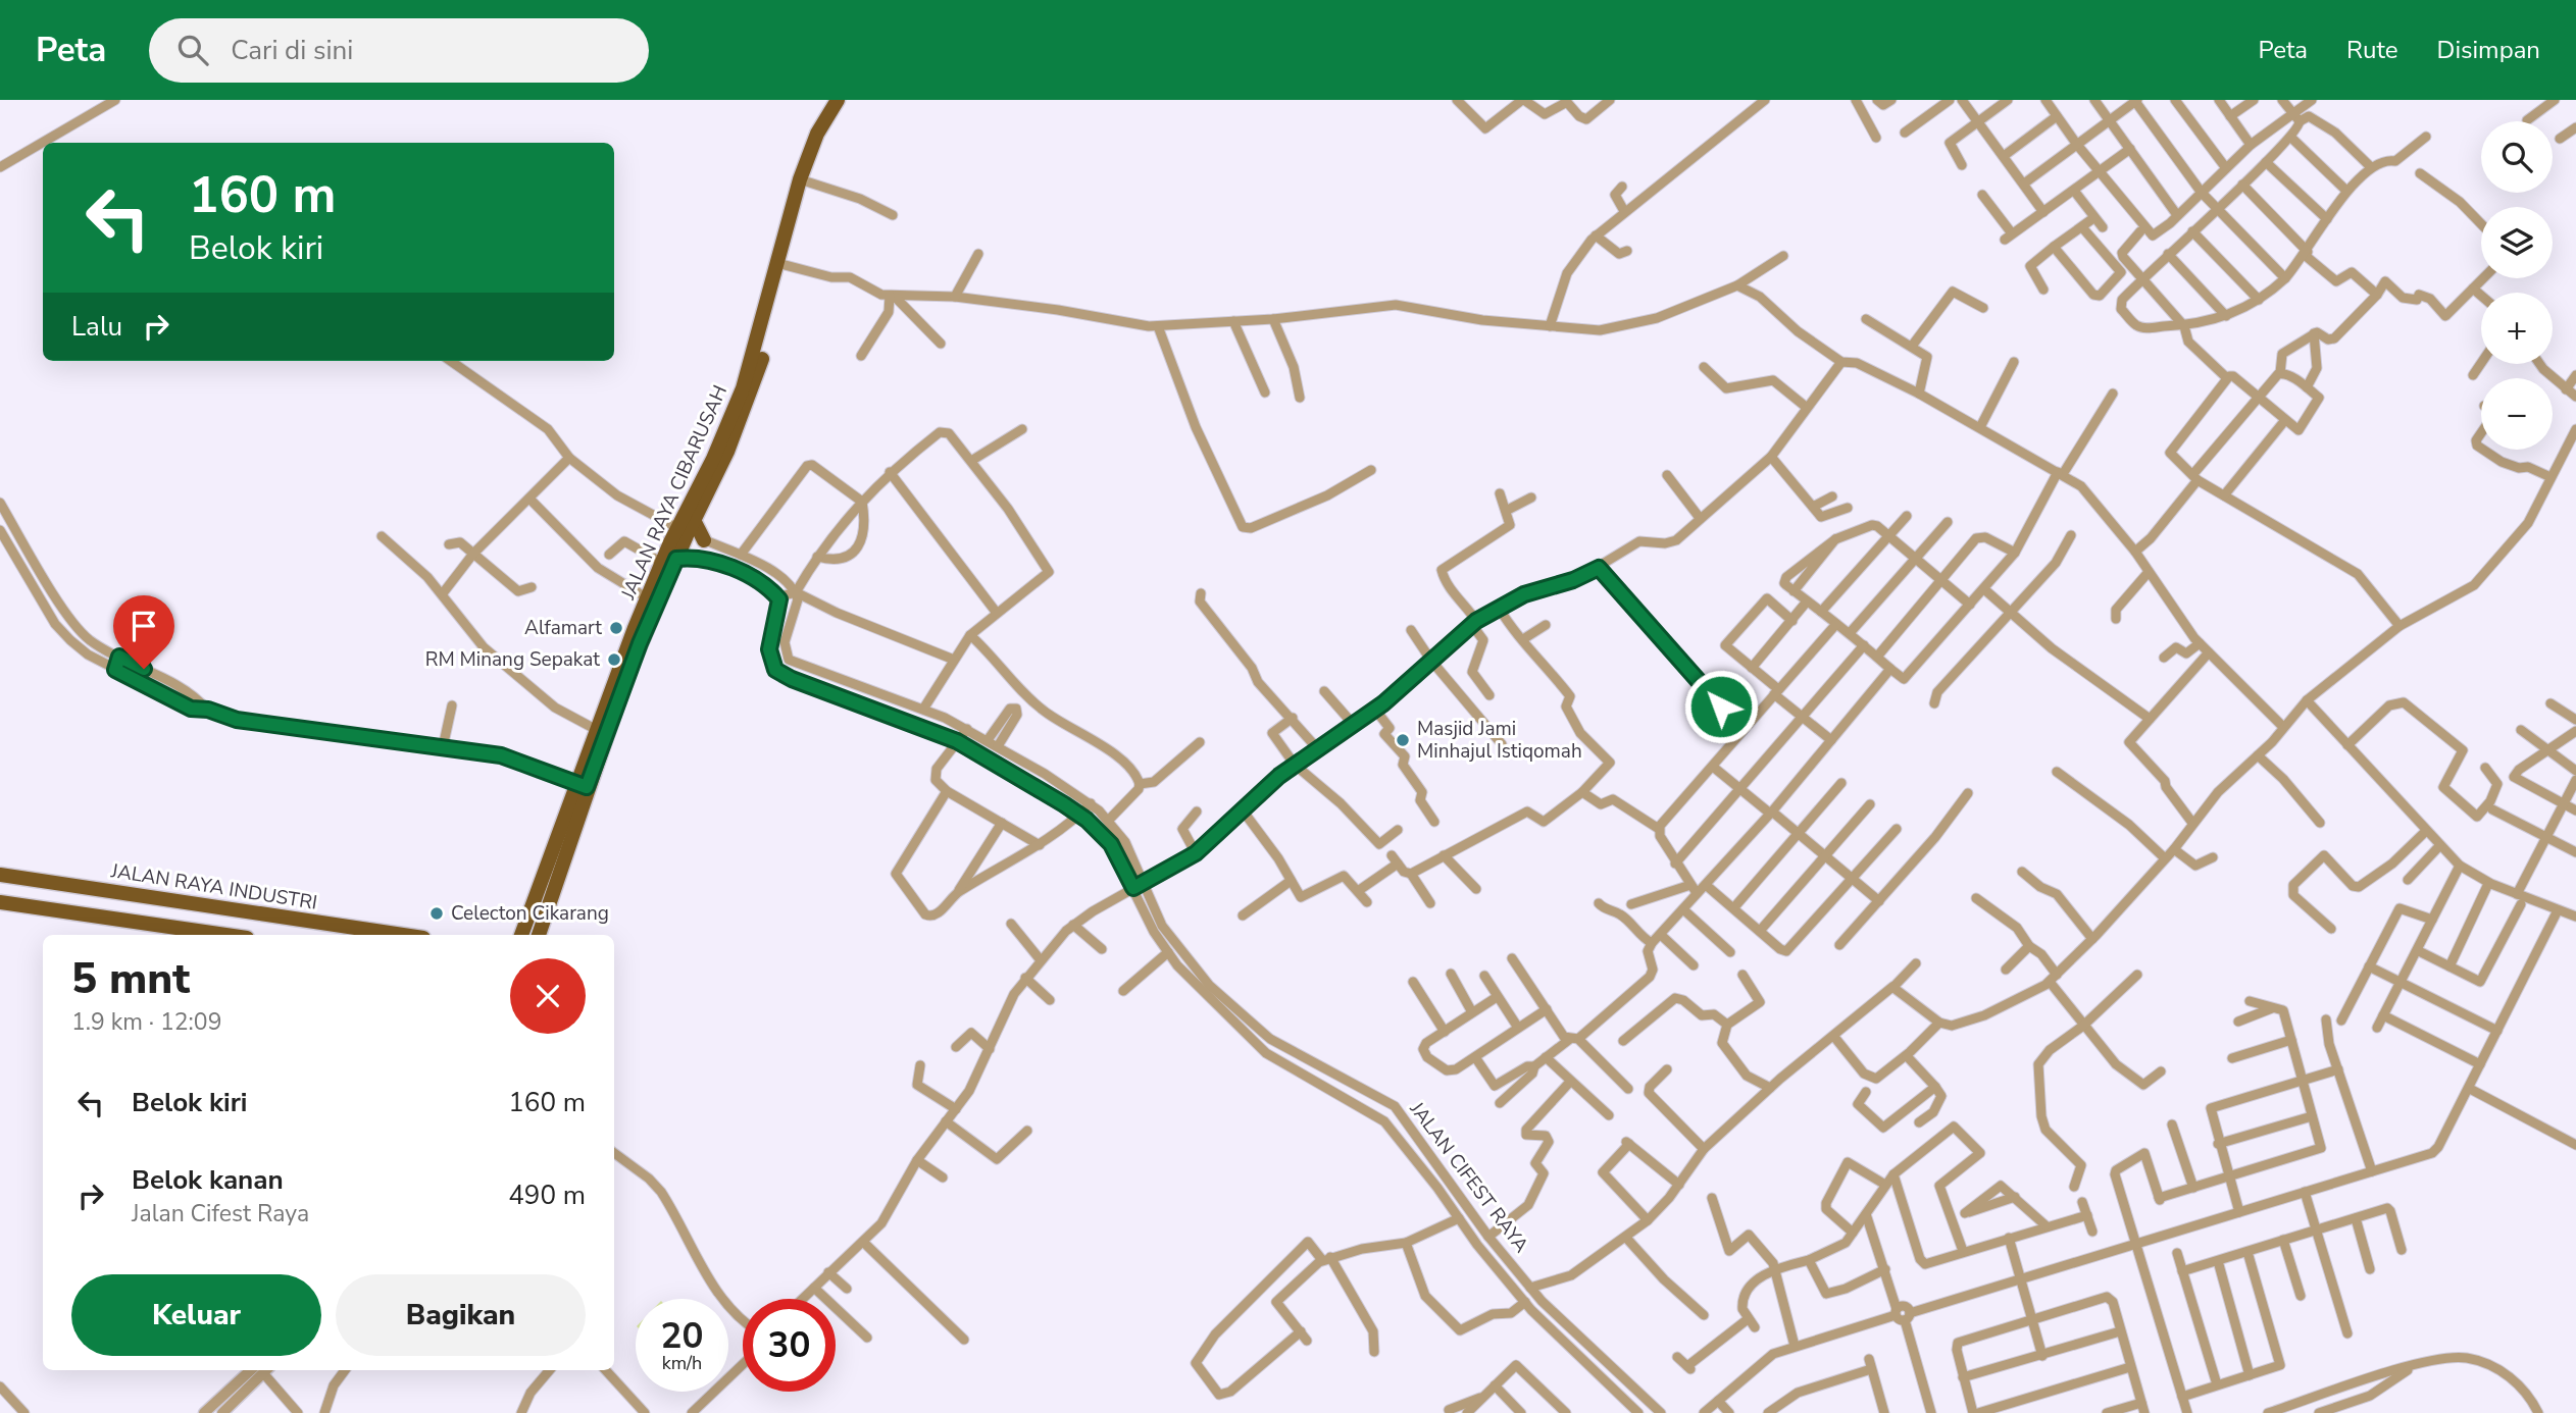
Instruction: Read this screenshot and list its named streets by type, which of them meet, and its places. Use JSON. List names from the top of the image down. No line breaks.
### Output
{"streets":{"main road":["JALAN RAYA CIBARUSAH","JALAN RAYA INDUSTRI"],"street":["JALAN CIFEST RAYA"]},"places":["Alfamart","RM Minang Sepakat","Masjid Jami Minhajul Istiqomah","Celecton Cikarang"],"page":{"header":"Peta","search":"Cari di sini","nav":["Peta","Rute","Disimpan"],"map_buttons":["+","−"],"turn":["160 m","Belok kiri"],"then":"Lalu","heading":["5 mnt","1.9 km · 12:09"],"list":[{"name":"Belok kiri","value":"160 m"},{"name":"Belok kanan","note":"Jalan Cifest Raya","value":"490 m"}],"buttons":["Keluar","Bagikan"],"speed":"20 km/h","limit":"30"}}
